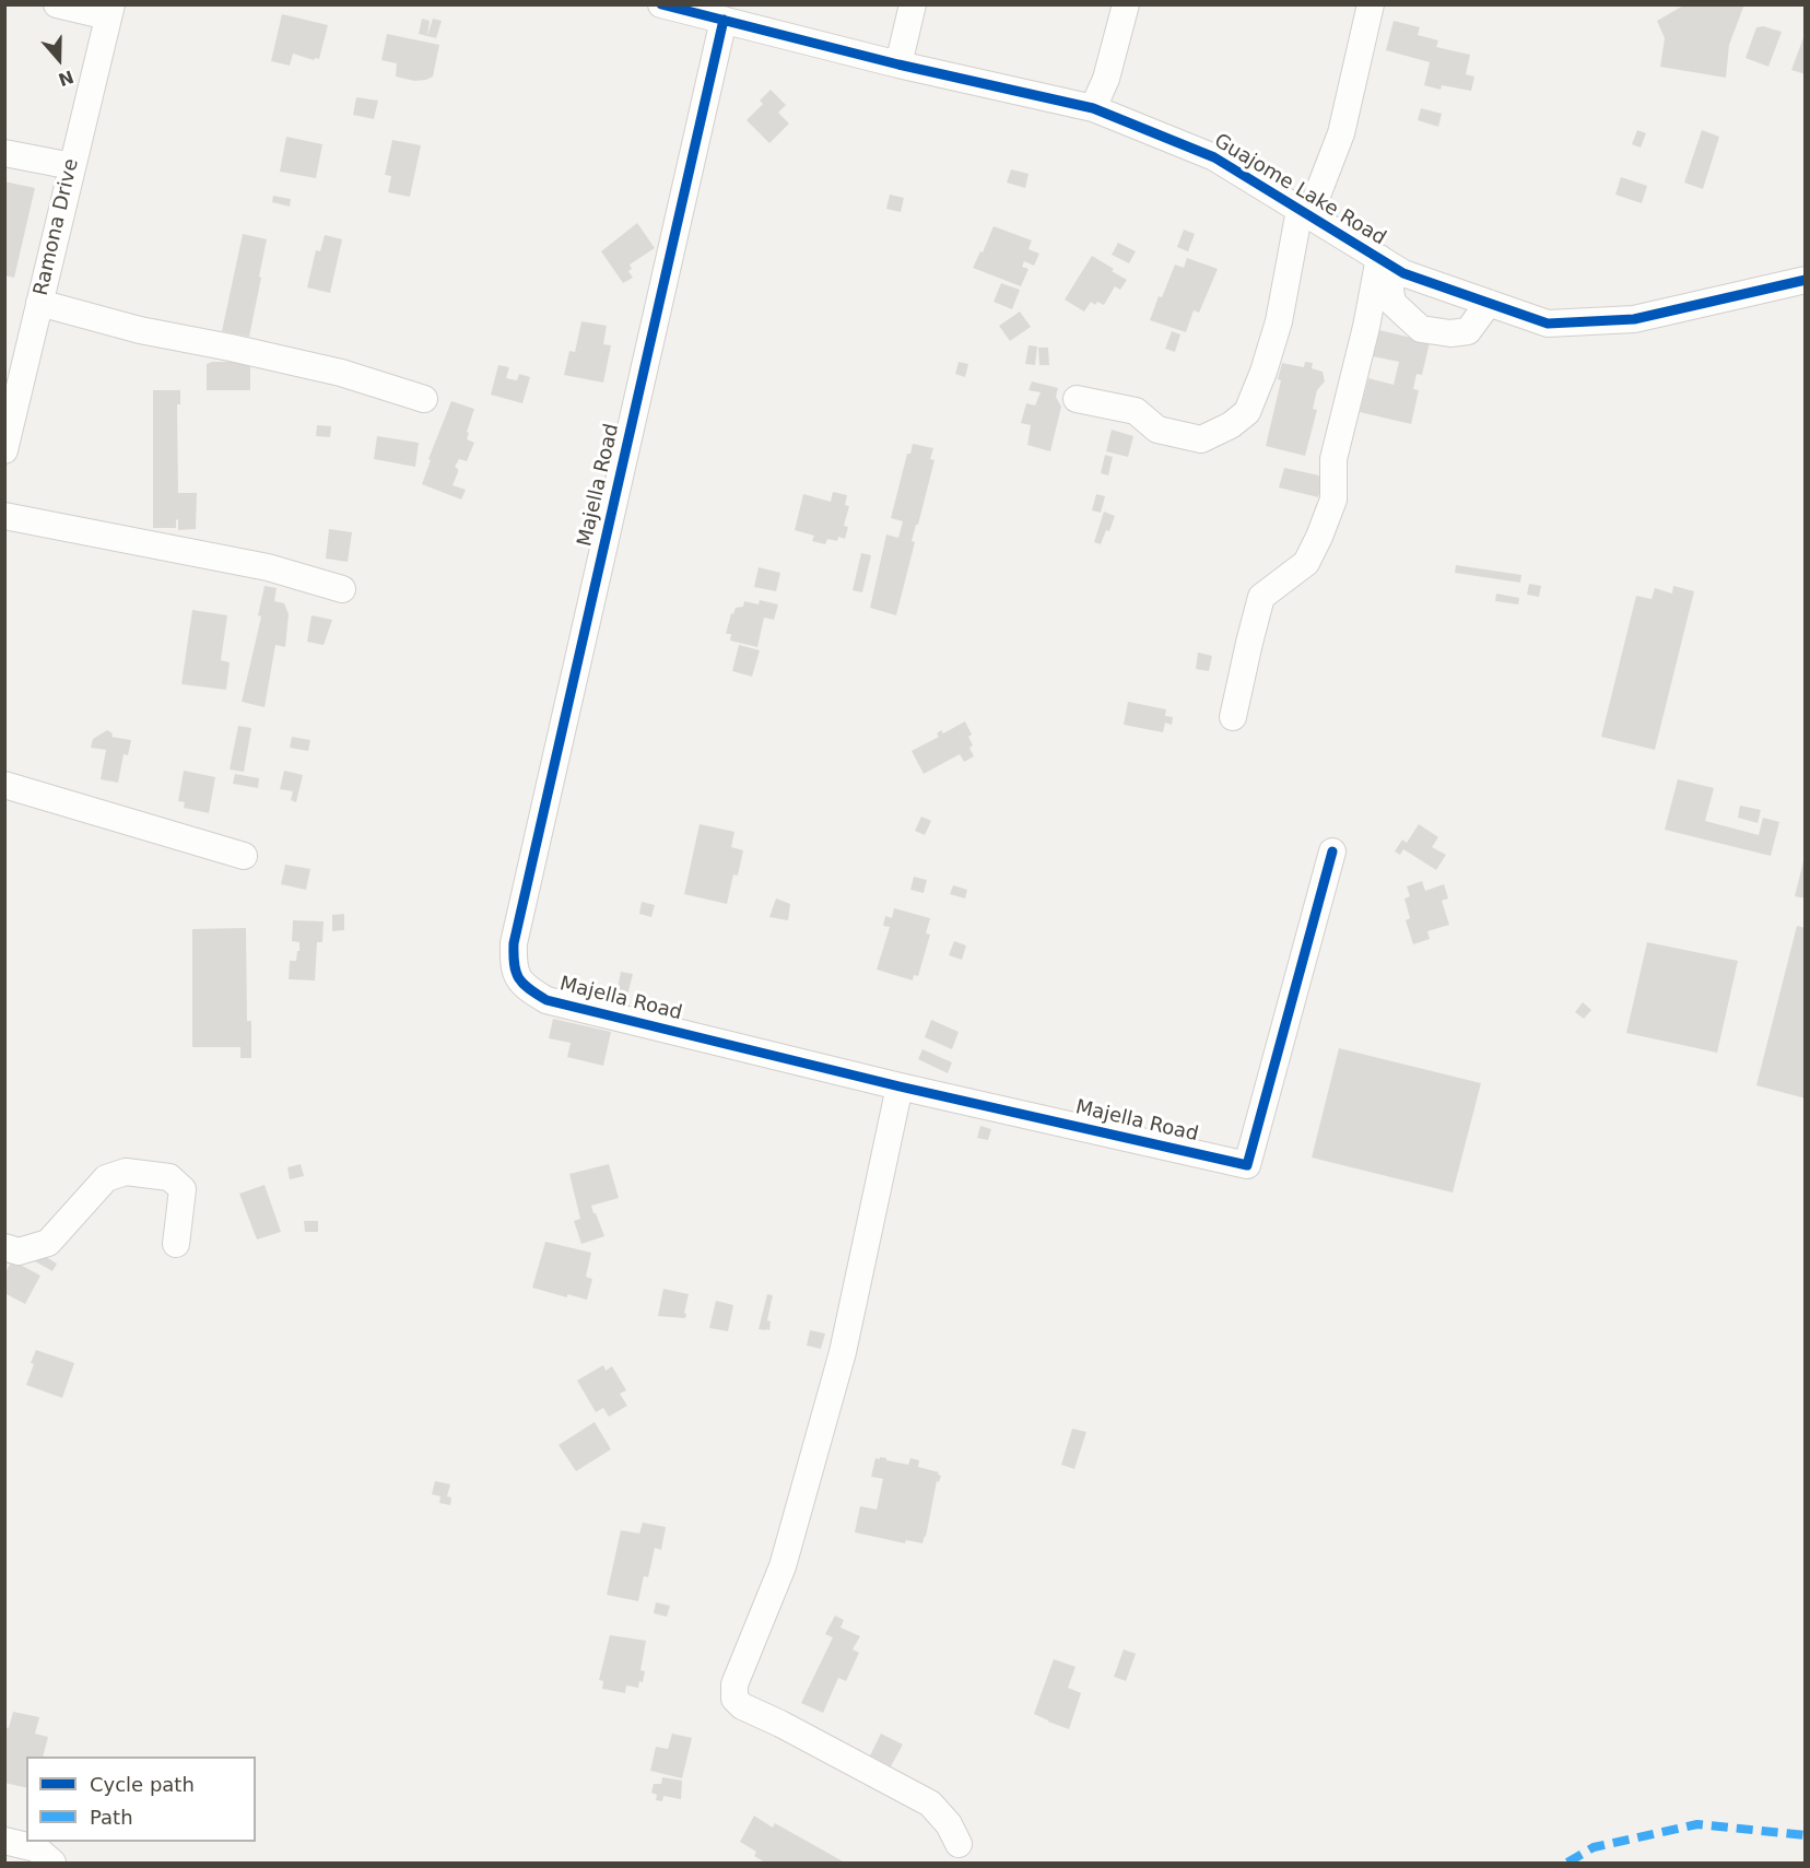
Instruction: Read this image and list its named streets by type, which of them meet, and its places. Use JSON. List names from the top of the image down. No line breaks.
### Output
{"streets":{"street":["Guajome Lake Road","Ramona Drive","Majella Road"]},"crossings":[["Guajome Lake Road","Majella Road"]],"legend":["Cycle path","Path"],"north":"bottom"}
